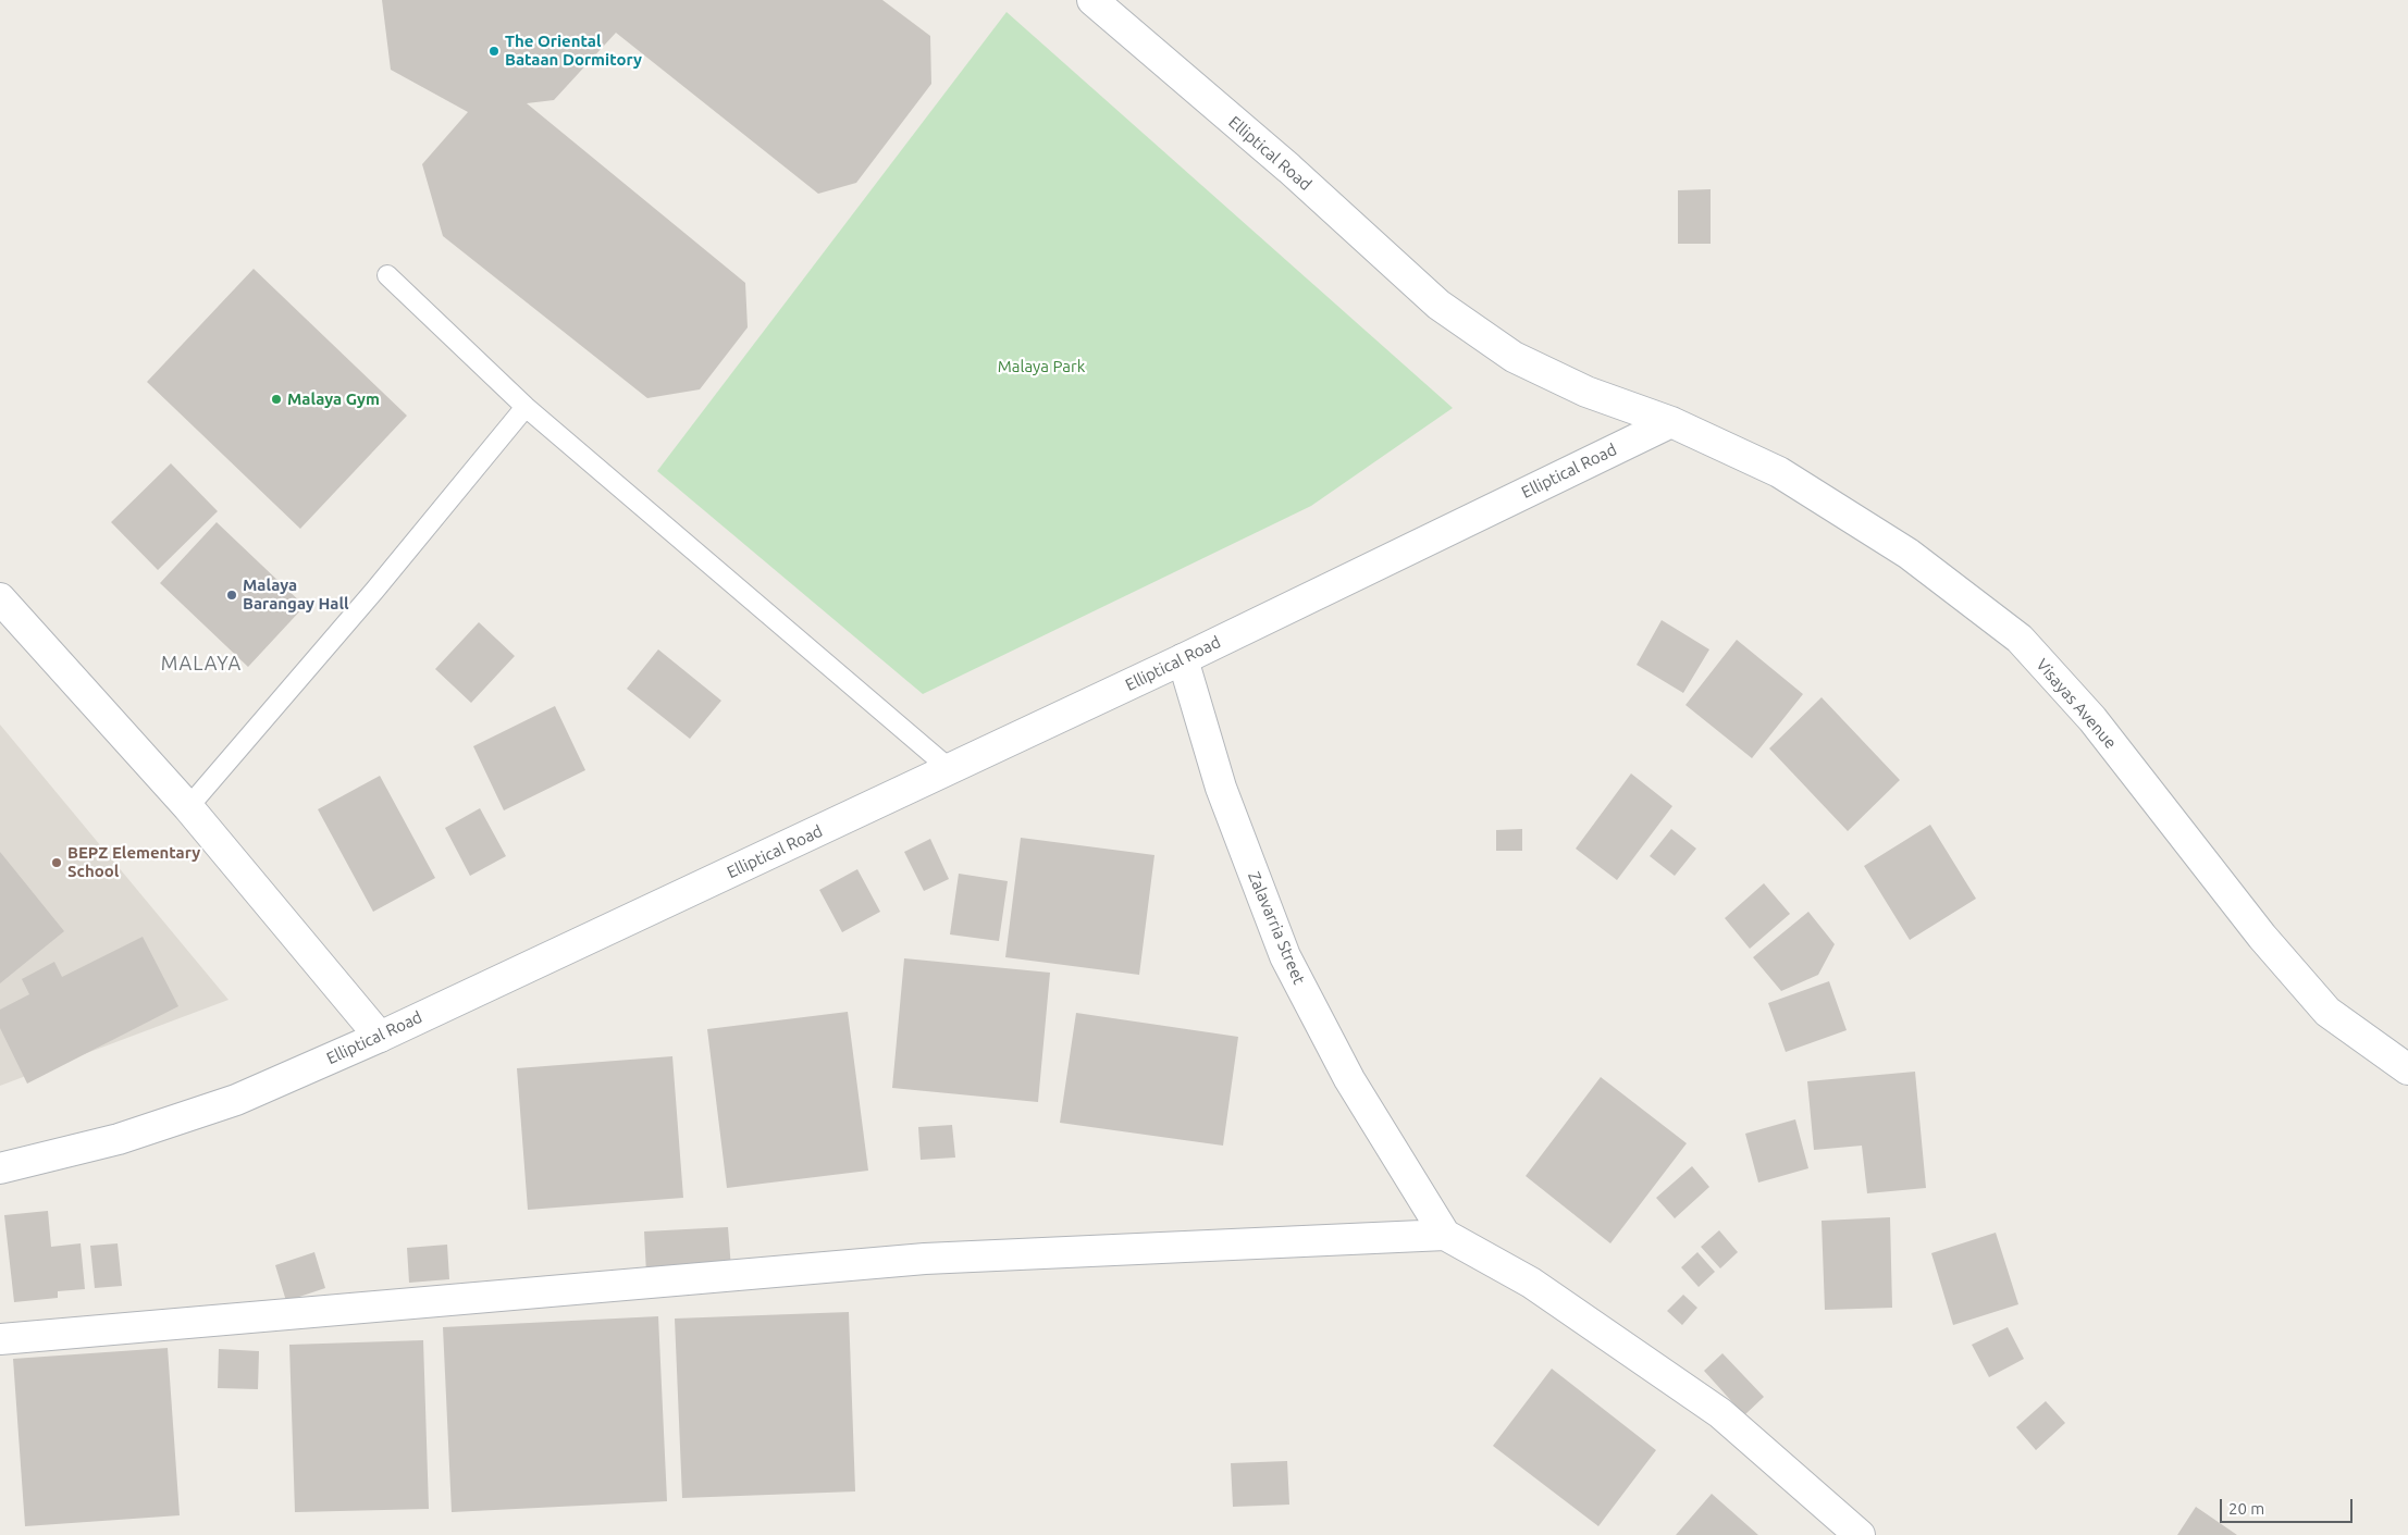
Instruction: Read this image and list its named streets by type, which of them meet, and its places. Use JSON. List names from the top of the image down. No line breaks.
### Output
{"streets":{"street":["Elliptical Road","Visayas Avenue","Zalavarria Street"]},"crossings":[["Elliptical Road","Visayas Avenue"],["Elliptical Road","Zalavarria Street"]],"districts":["MALAYA"],"parks":["Malaya Park"],"places":["The Oriental Bataan Dormitory","Malaya Gym","Malaya Barangay Hall","BEPZ Elementary School"],"scale_bar":"20 m"}
